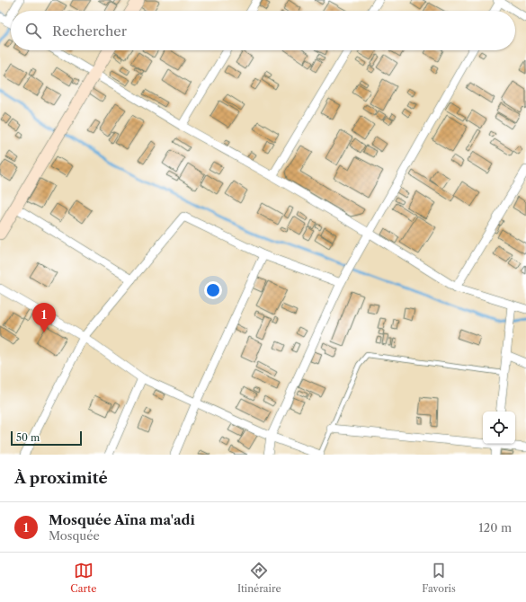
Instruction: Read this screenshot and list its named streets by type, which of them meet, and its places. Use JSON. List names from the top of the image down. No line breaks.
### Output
{"scale_bar":"50 m","page":{"search":"Rechercher","pins":"1","scale":"50 m","heading":"À proximité","list":[{"mark":"1","name":"Mosquée Aïna ma'adi","note":"Mosquée","value":"120 m"}],"nav":["Carte","Itinéraire","Favoris"]}}
